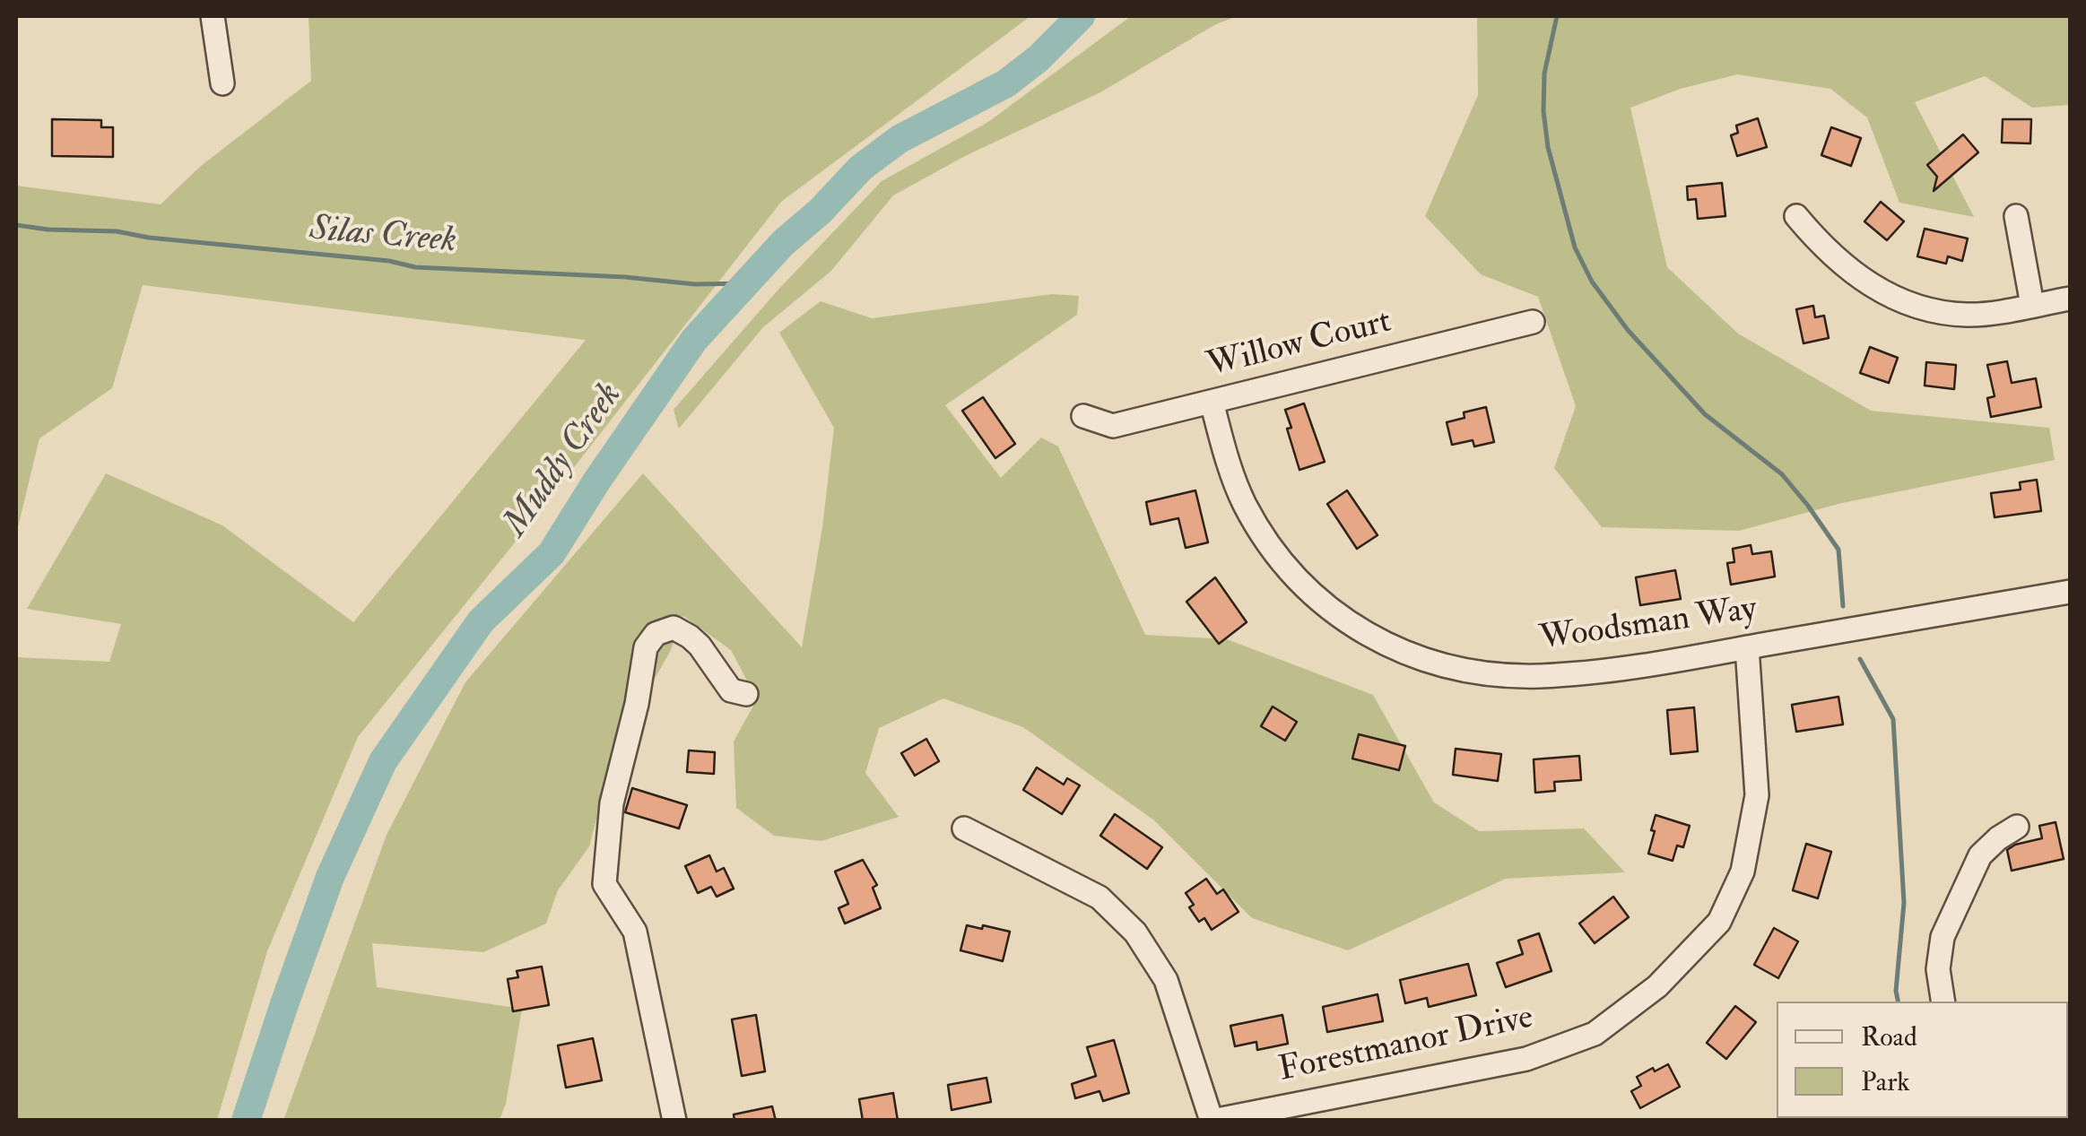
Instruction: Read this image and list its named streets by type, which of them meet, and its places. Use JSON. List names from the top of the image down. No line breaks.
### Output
{"streets":{"street":["Willow Court","Woodsman Way","Forestmanor Drive"]},"crossings":[["Willow Court","Woodsman Way"],["Woodsman Way","Forestmanor Drive"]],"water":["Silas Creek","Muddy Creek"],"legend":["Road","Park"]}
